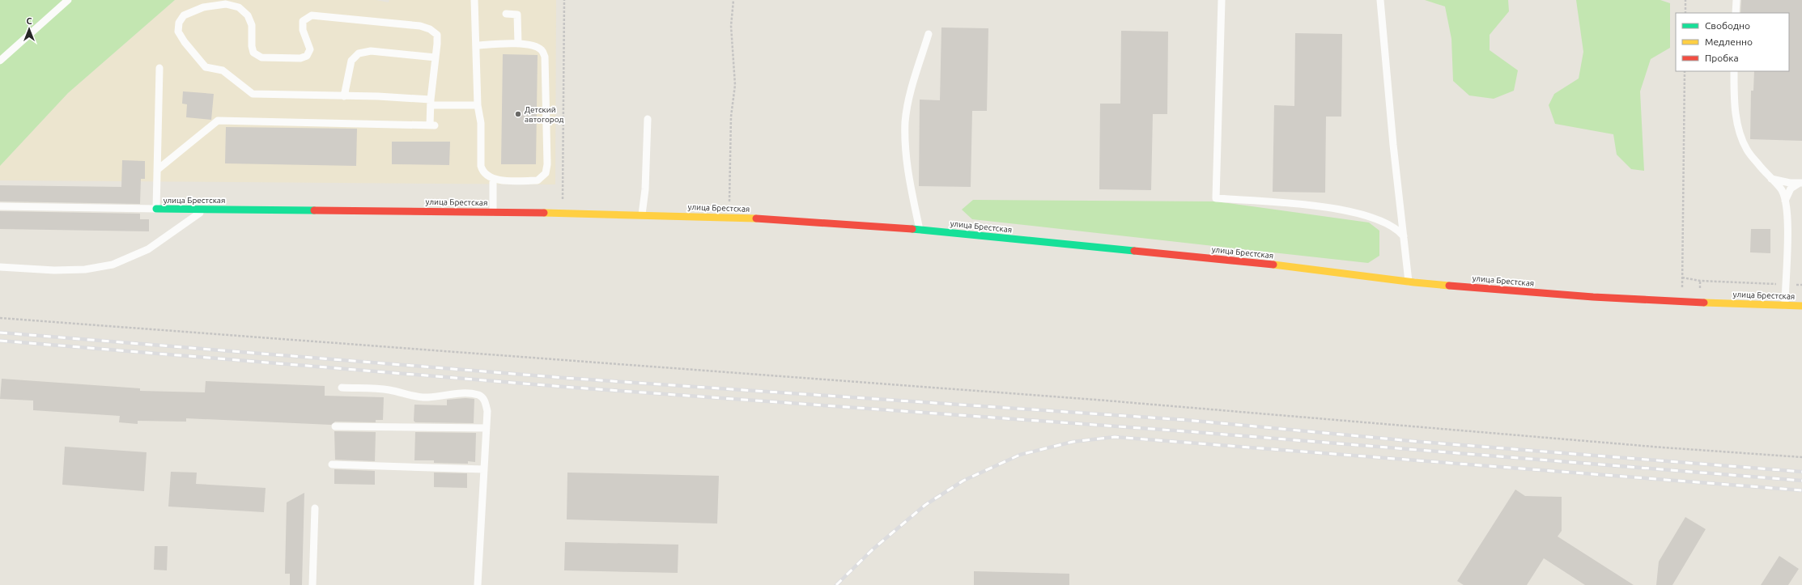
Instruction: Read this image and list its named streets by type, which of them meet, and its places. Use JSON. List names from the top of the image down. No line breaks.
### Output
{"streets":{"street":["улица Брестская"]},"places":["Детский автогород"],"legend":["Свободно","Медленно","Пробка"],"north":"top"}
